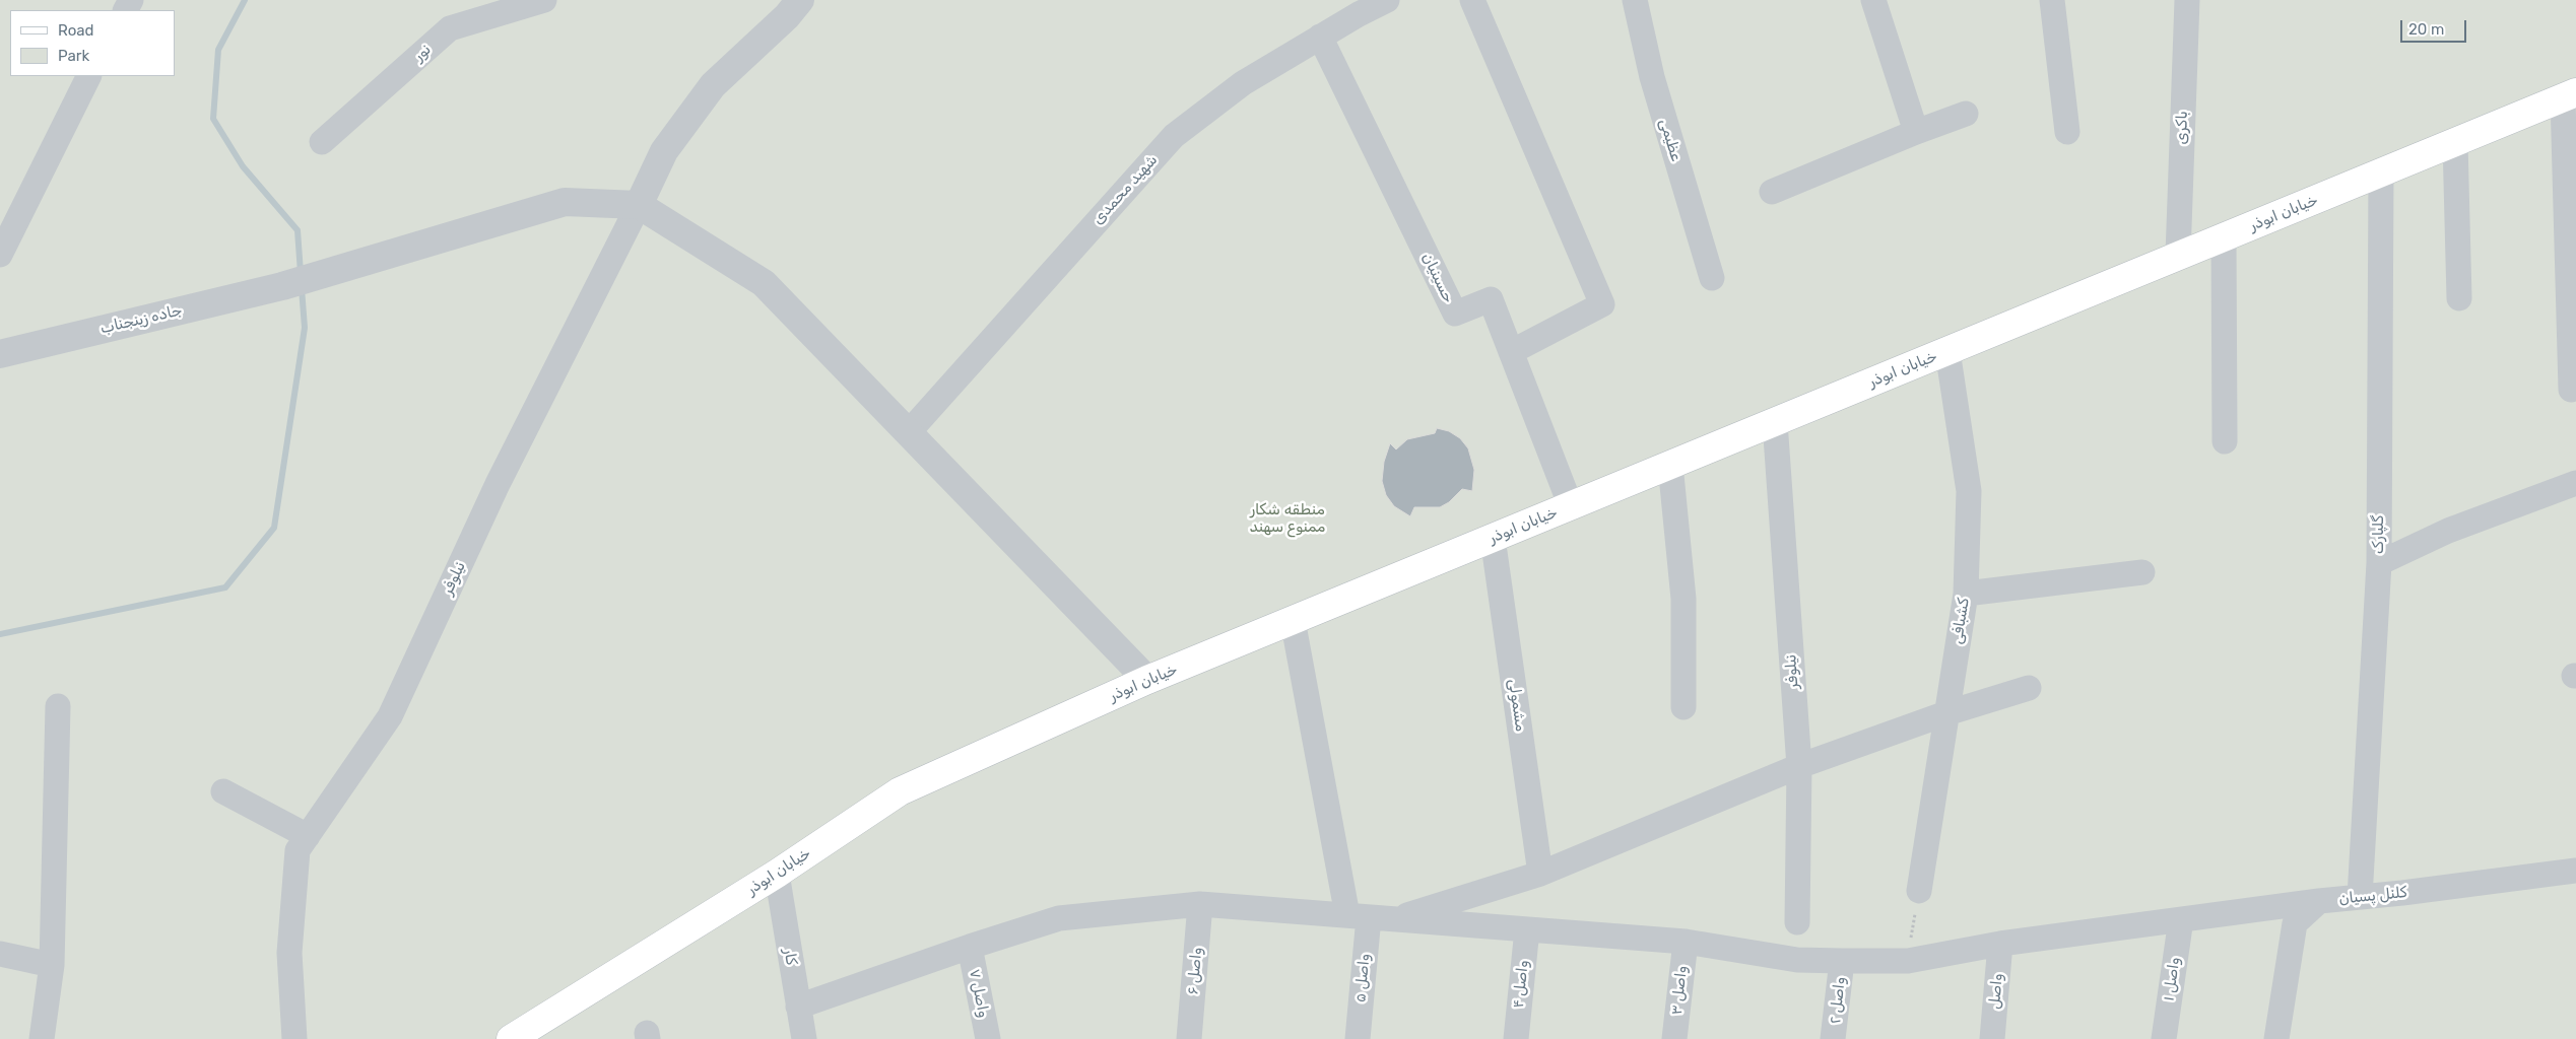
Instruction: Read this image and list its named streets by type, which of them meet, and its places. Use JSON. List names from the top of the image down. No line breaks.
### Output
{"streets":{"main road":["خیابان ابوذر"],"street":["نور","باکری","عظیمی","شهید محمدی","حسینیان","جاده زینجناب","گلپارک","نیلوفر","کشبافی","مشمولی","کلنل پسیان","کار","واصل ۶","واصل ۵","واصل ۱","واصل ۴","واصل ۳","واصل","واصل ۷","واصل ۲"]},"crossings":[["باکری","خیابان ابوذر"],["شهید محمدی","حسینیان"],["خیابان ابوذر","حسینیان"],["خیابان ابوذر","گلپارک"],["خیابان ابوذر","نیلوفر"],["خیابان ابوذر","کشبافی"],["خیابان ابوذر","مشمولی"],["خیابان ابوذر","کار"],["خیابان ابوذر","واصل ۵"],["جاده زینجناب","نیلوفر"],["گلپارک","کلنل پسیان"]],"parks":["منطقه شکار ممنوع سهند"],"legend":["Road","Park"],"scale_bar":"20 m"}
